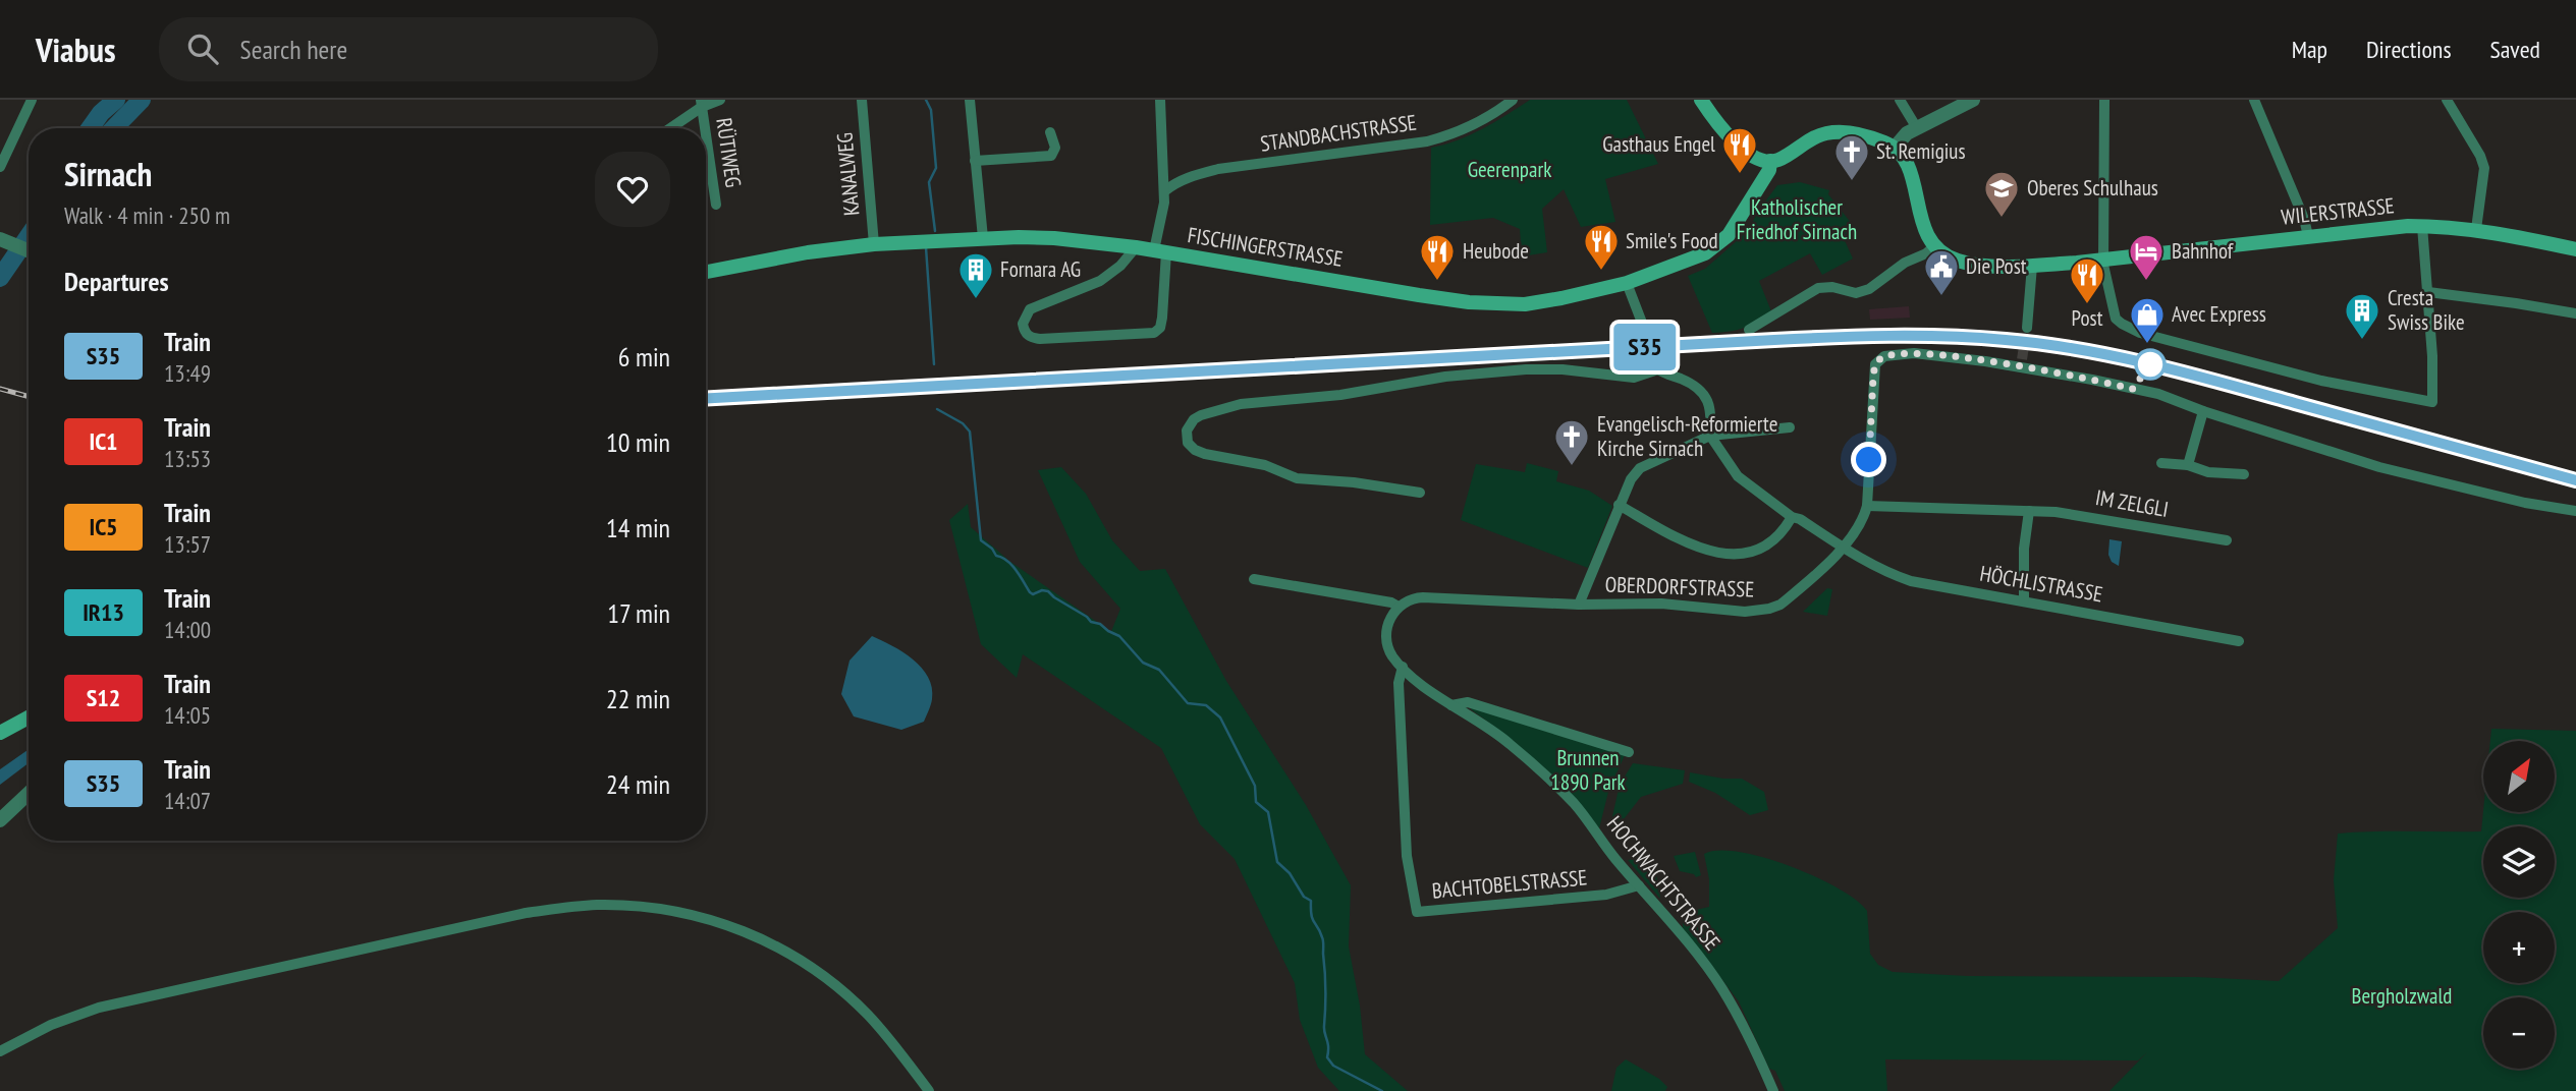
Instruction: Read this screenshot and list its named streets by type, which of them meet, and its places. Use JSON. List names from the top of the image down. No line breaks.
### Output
{"streets":{"main road":["WILERSTRASSE","FISCHINGERSTRASSE"],"street":["STANDBACHSTRASSE","RÜTIWEG","KANALWEG","IM ZELGLI","HÖCHLISTRASSE","OBERDORFSTRASSE","HOCHWACHTSTRASSE","BACHTOBELSTRASSE"]},"crossings":[["KANALWEG","FISCHINGERSTRASSE"],["IM ZELGLI","OBERDORFSTRASSE"],["HÖCHLISTRASSE","OBERDORFSTRASSE"],["HOCHWACHTSTRASSE","BACHTOBELSTRASSE"]],"parks":["Geerenpark","Katholischer Friedhof Sirnach","Brunnen 1890 Park","Bergholzwald"],"places":{"restaurant":["Gasthaus Engel","Smile's Food","Heubode","Post"],"church":["St. Remigius","Evangelisch-Reformierte Kirche Sirnach"],"school or university":["Oberes Schulhaus"],"hotel":["Bahnhof"],"public building":["Die Post"],"building":["Fornara AG","Cresta Swiss Bike"],"shop":["Avec Express"]},"north":"top right","page":{"header":"Viabus","search":"Search here","nav":["Map","Directions","Saved"],"on_map":"S35","heading":[["Sirnach","Walk · 4 min · 250 m"],"Departures"],"list":[{"mark":"S35","name":"Train","note":"13:49","value":"6 min"},{"mark":"IC1","name":"Train","note":"13:53","value":"10 min"},{"mark":"IC5","name":"Train","note":"13:57","value":"14 min"},{"mark":"IR13","name":"Train","note":"14:00","value":"17 min"},{"mark":"S12","name":"Train","note":"14:05","value":"22 min"},{"mark":"S35","name":"Train","note":"14:07","value":"24 min"}],"map_buttons":["+","−"]}}
